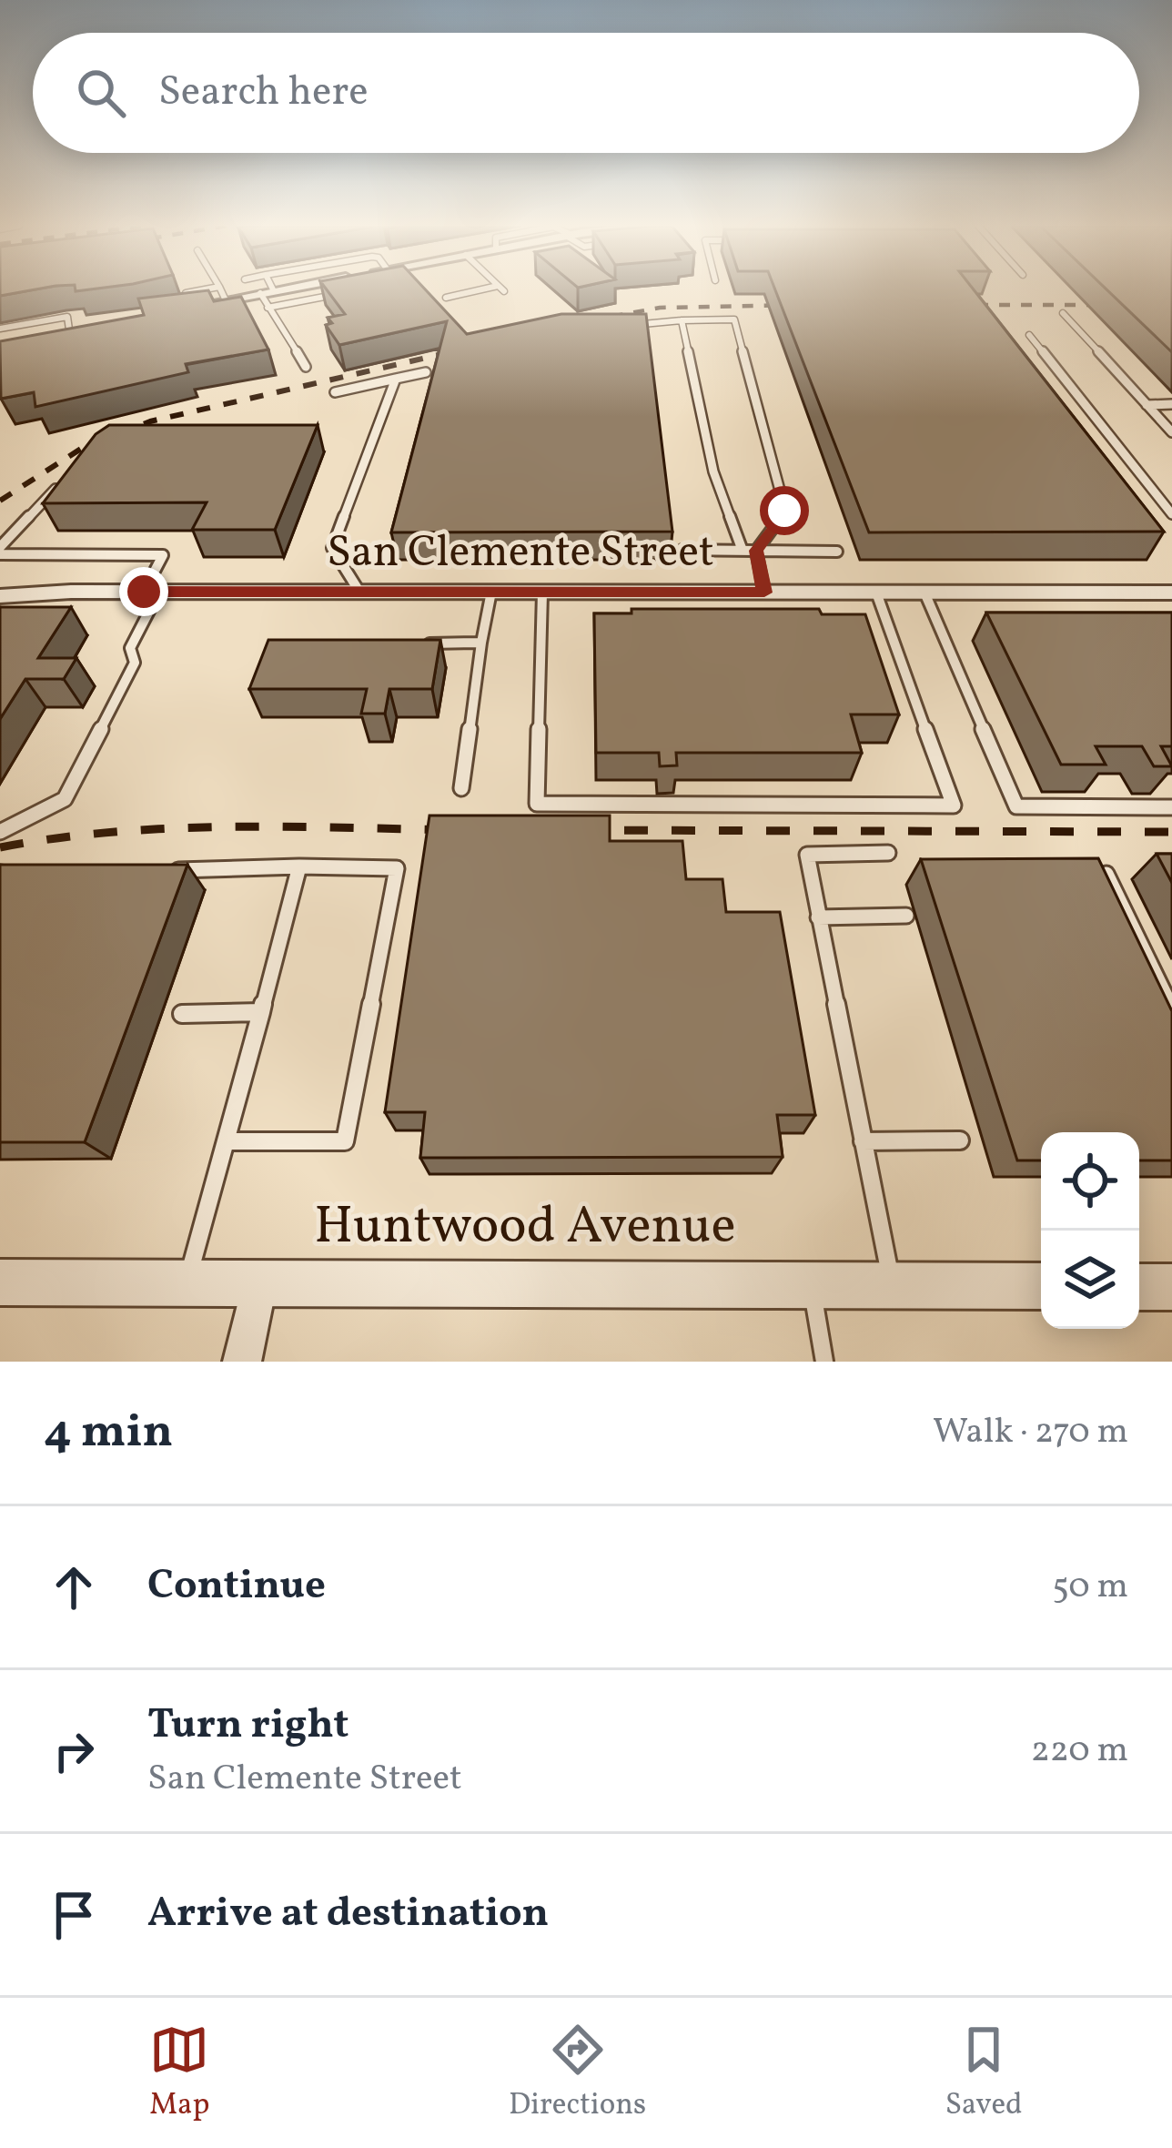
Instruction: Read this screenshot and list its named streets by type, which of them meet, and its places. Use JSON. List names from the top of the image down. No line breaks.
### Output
{"streets":{"street":["San Clemente Street","Huntwood Avenue"]},"page":{"search":"Search here","heading":["4 min","Walk · 270 m"],"list":[["Continue","50 m"],["Turn right","San Clemente Street","220 m"],"Arrive at destination"],"nav":["Map","Directions","Saved"]}}
